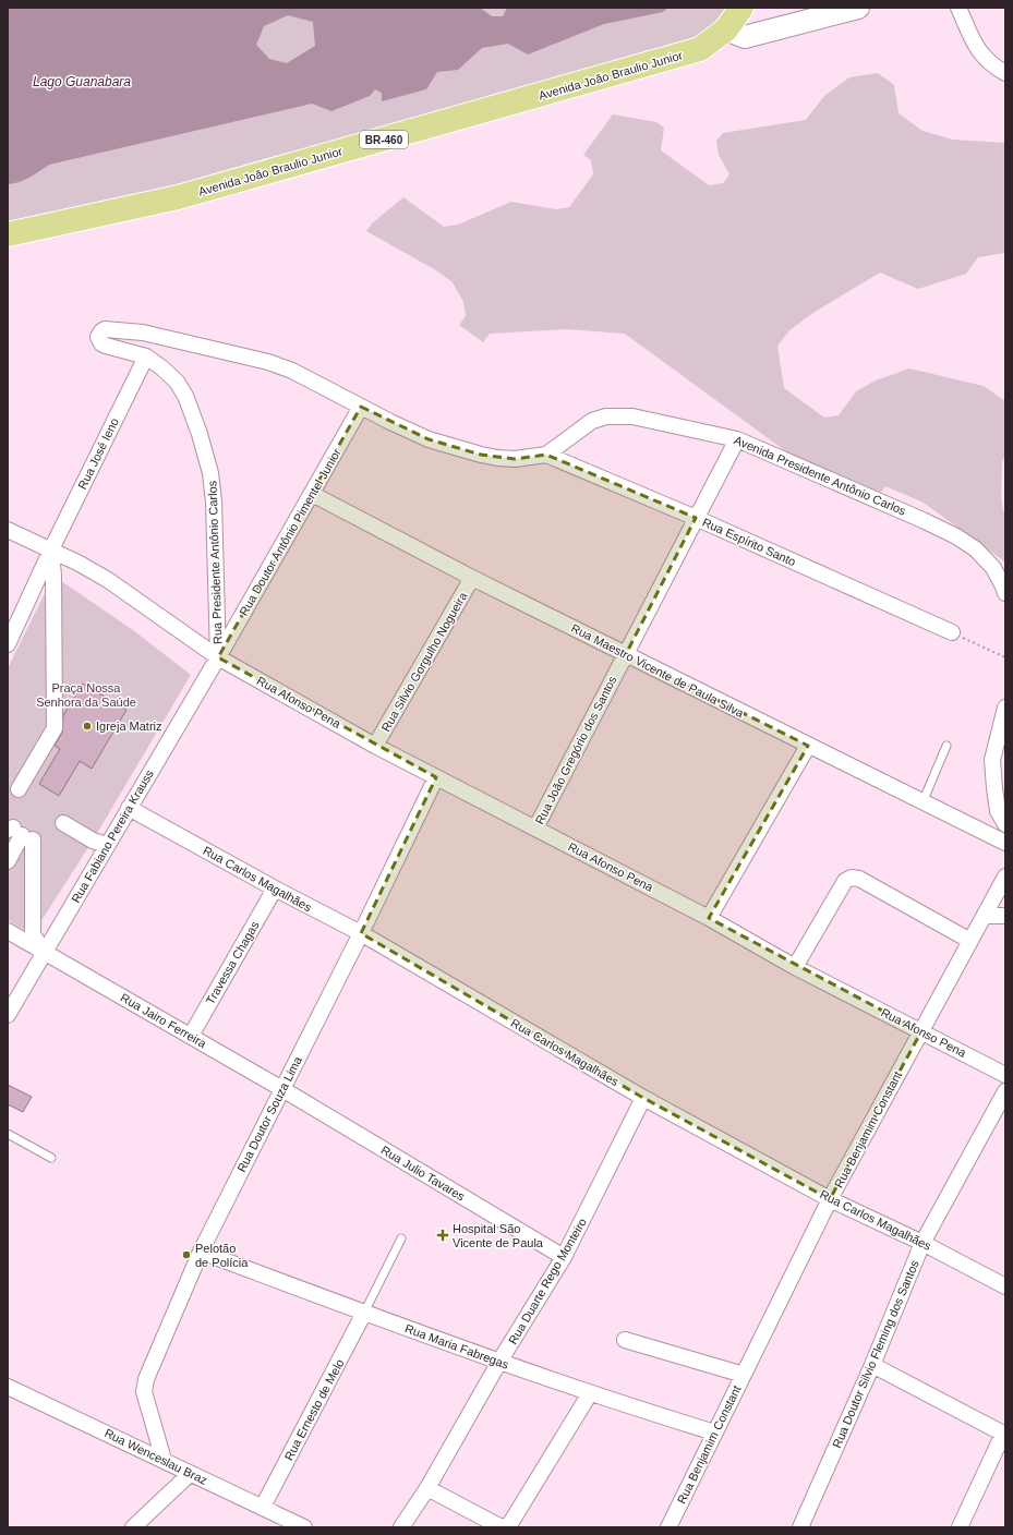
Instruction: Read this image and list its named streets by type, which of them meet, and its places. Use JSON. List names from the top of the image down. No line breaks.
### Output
{"streets":{"main road":["Avenida João Braulio Junior","BR-460"],"street":["Rua José Ieno","Avenida Presidente Antônio Carlos","Rua Doutor Antônio Pimentel Junior","Rua Espírito Santo","Rua Presidente Antônio Carlos","Rua Silvio Gorgulho Nogueira","Rua Maestro Vicente de Paula Silva","Rua Afonso Pena","Rua João Gregório dos Santos","Rua Fabiano Pereira Krauss","Rua Carlos Magalhães","Travessa Chagas","Rua Jairo Ferreira","Rua Doutor Souza Lima","Rua Benjamim Constant","Rua Julio Tavares","Rua Duarte Rego Monteiro","Rua Maria Fabregas","Rua Doutor Silvio Fleming dos Santos","Rua Ernesto de Melo","Rua Wenceslau Braz"]},"crossings":[["Rua José Ieno","Rua Presidente Antônio Carlos"],["Avenida Presidente Antônio Carlos","Rua Doutor Antônio Pimentel Junior"],["Avenida Presidente Antônio Carlos","Rua Espírito Santo"],["Avenida Presidente Antônio Carlos","Rua Presidente Antônio Carlos"],["Avenida Presidente Antônio Carlos","Rua João Gregório dos Santos"],["Rua Doutor Antônio Pimentel Junior","Rua Presidente Antônio Carlos"],["Rua Doutor Antônio Pimentel Junior","Rua Maestro Vicente de Paula Silva"],["Rua Doutor Antônio Pimentel Junior","Rua Afonso Pena"],["Rua Doutor Antônio Pimentel Junior","Rua Fabiano Pereira Krauss"],["Rua Espírito Santo","Rua João Gregório dos Santos"],["Rua Presidente Antônio Carlos","Rua Afonso Pena"],["Rua Presidente Antônio Carlos","Rua Fabiano Pereira Krauss"],["Rua Silvio Gorgulho Nogueira","Rua Maestro Vicente de Paula Silva"],["Rua Silvio Gorgulho Nogueira","Rua Afonso Pena"],["Rua Maestro Vicente de Paula Silva","Rua João Gregório dos Santos"],["Rua Afonso Pena","Rua João Gregório dos Santos"],["Rua Afonso Pena","Rua Fabiano Pereira Krauss"],["Rua Afonso Pena","Rua Doutor Souza Lima"],["Rua Afonso Pena","Rua Benjamim Constant"],["Rua Fabiano Pereira Krauss","Rua Carlos Magalhães"],["Rua Fabiano Pereira Krauss","Rua Jairo Ferreira"],["Rua Carlos Magalhães","Travessa Chagas"],["Rua Carlos Magalhães","Rua Doutor Souza Lima"],["Rua Carlos Magalhães","Rua Benjamim Constant"],["Rua Carlos Magalhães","Rua Duarte Rego Monteiro"],["Rua Carlos Magalhães","Rua Doutor Silvio Fleming dos Santos"],["Travessa Chagas","Rua Jairo Ferreira"],["Rua Jairo Ferreira","Rua Doutor Souza Lima"],["Rua Jairo Ferreira","Rua Julio Tavares"],["Rua Doutor Souza Lima","Rua Julio Tavares"],["Rua Doutor Souza Lima","Rua Maria Fabregas"],["Rua Doutor Souza Lima","Rua Wenceslau Braz"],["Rua Benjamim Constant","Rua Maria Fabregas"],["Rua Julio Tavares","Rua Duarte Rego Monteiro"],["Rua Duarte Rego Monteiro","Rua Maria Fabregas"],["Rua Maria Fabregas","Rua Ernesto de Melo"],["Rua Ernesto de Melo","Rua Wenceslau Braz"]],"water":["Lago Guanabara"],"parks":["Praça Nossa Senhora da Saúde"],"places":{"other":["Igreja Matriz","Pelotão de Polícia"],"health":["Hospital São Vicente de Paula"]}}
